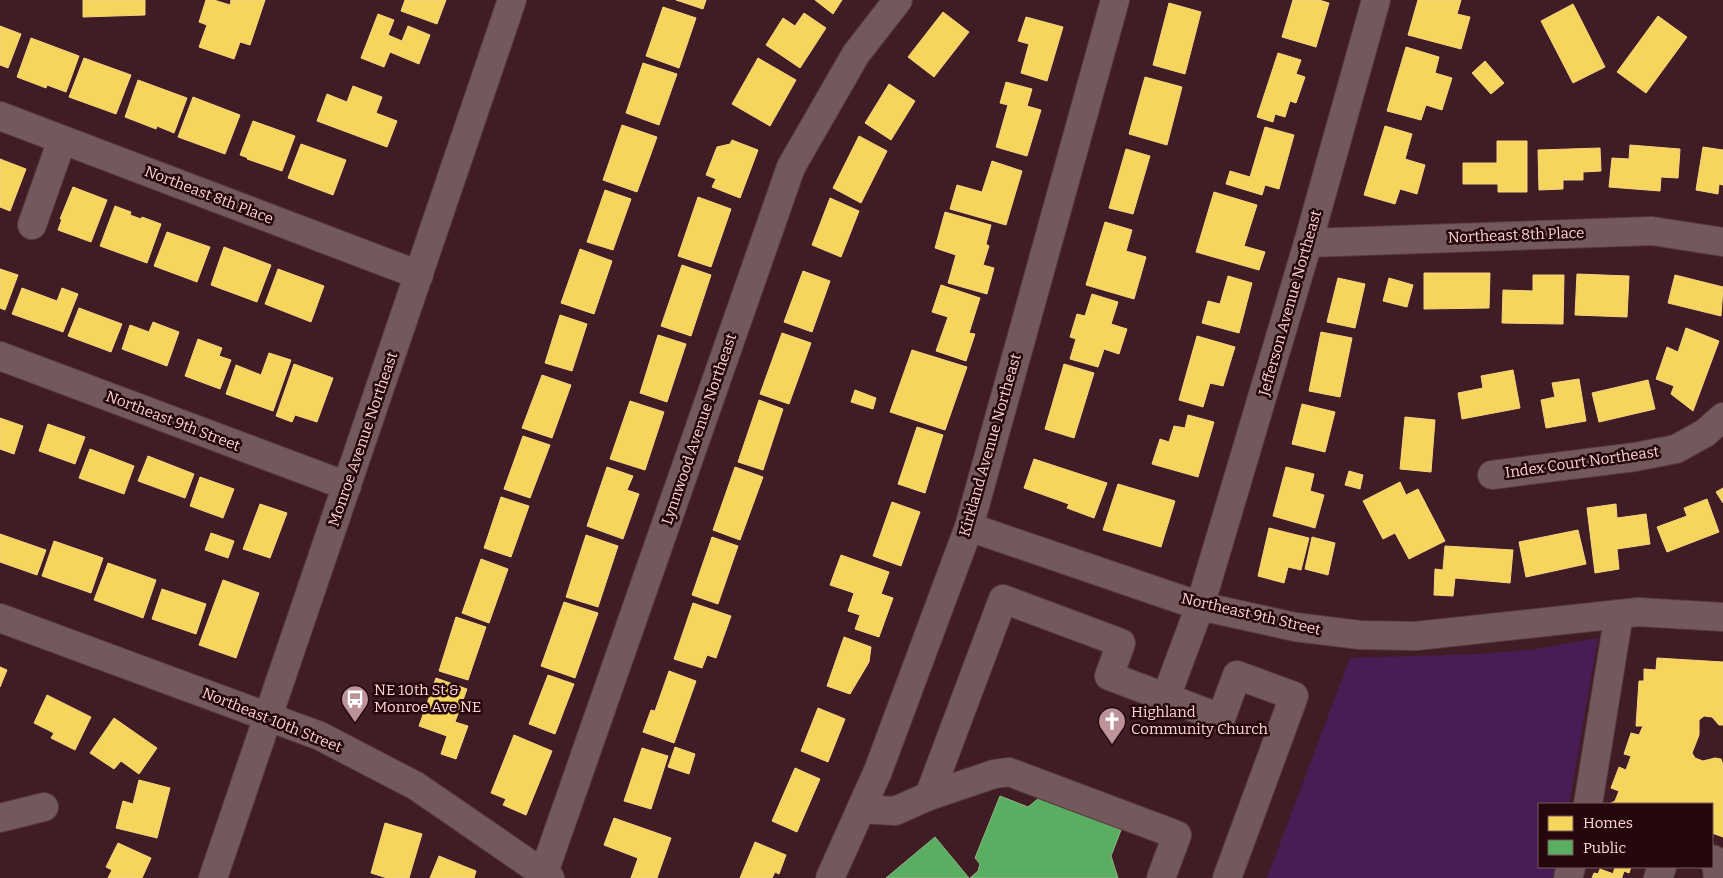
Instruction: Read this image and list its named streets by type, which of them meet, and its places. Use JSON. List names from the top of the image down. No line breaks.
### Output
{"streets":{"street":["Northeast 8th Place","Jefferson Avenue Northeast","Northeast 9th Street","Lynnwood Avenue Northeast","Monroe Avenue Northeast","Kirkland Avenue Northeast","Index Court Northeast","Northeast 10th Street"]},"crossings":[["Northeast 8th Place","Jefferson Avenue Northeast"],["Northeast 8th Place","Monroe Avenue Northeast"],["Jefferson Avenue Northeast","Northeast 9th Street"],["Northeast 9th Street","Monroe Avenue Northeast"],["Northeast 9th Street","Kirkland Avenue Northeast"],["Lynnwood Avenue Northeast","Northeast 10th Street"],["Monroe Avenue Northeast","Northeast 10th Street"]],"places":{"bus stop":["NE 10th St & Monroe Ave NE"],"church":["Highland Community Church"]},"legend":["Homes","Public"]}
